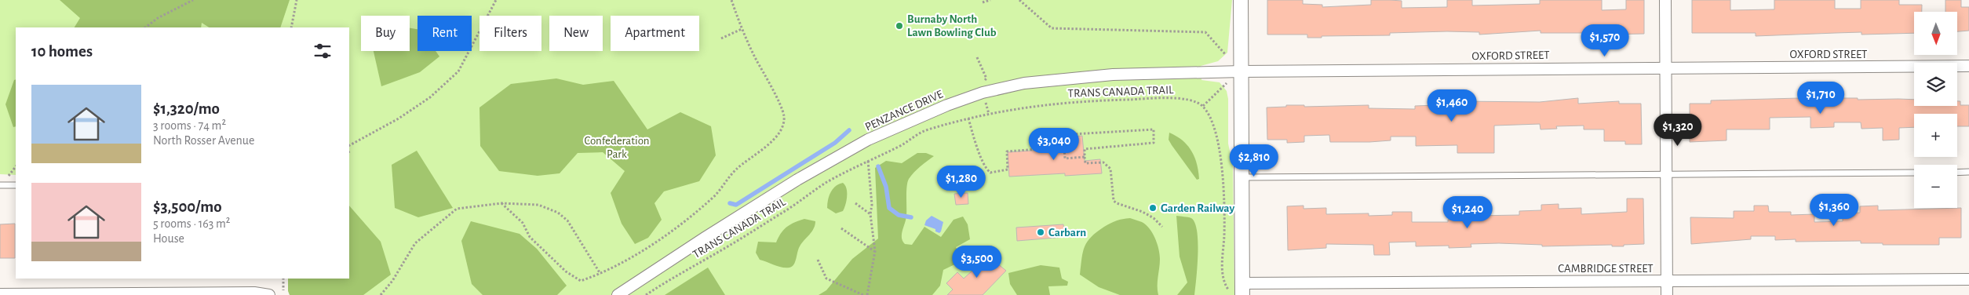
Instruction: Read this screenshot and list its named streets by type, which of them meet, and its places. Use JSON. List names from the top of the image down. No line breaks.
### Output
{"streets":{"street":["OXFORD STREET","PENZANCE DRIVE","CAMBRIDGE STREET"],"path":["TRANS CANADA TRAIL"]},"crossings":[["OXFORD STREET","PENZANCE DRIVE"]],"parks":["Confederation Park"],"places":["Burnaby North Lawn Bowling Club","Garden Railway","Carbarn"],"north":"bottom","page":{"map_buttons":["+","−"],"chip":["Buy","Rent","Filters","New","Apartment"],"price":["$1,570","$1,710","$1,460","$1,320","$3,040","$2,810","$1,280","$1,360","$1,240","$3,500"],"heading":"10 homes","list":[{"name":"$1,320/mo","note":"3 rooms · 74 m² · North Rosser Avenue"},{"name":"$3,500/mo","note":"5 rooms · 163 m² · House"}]}}
